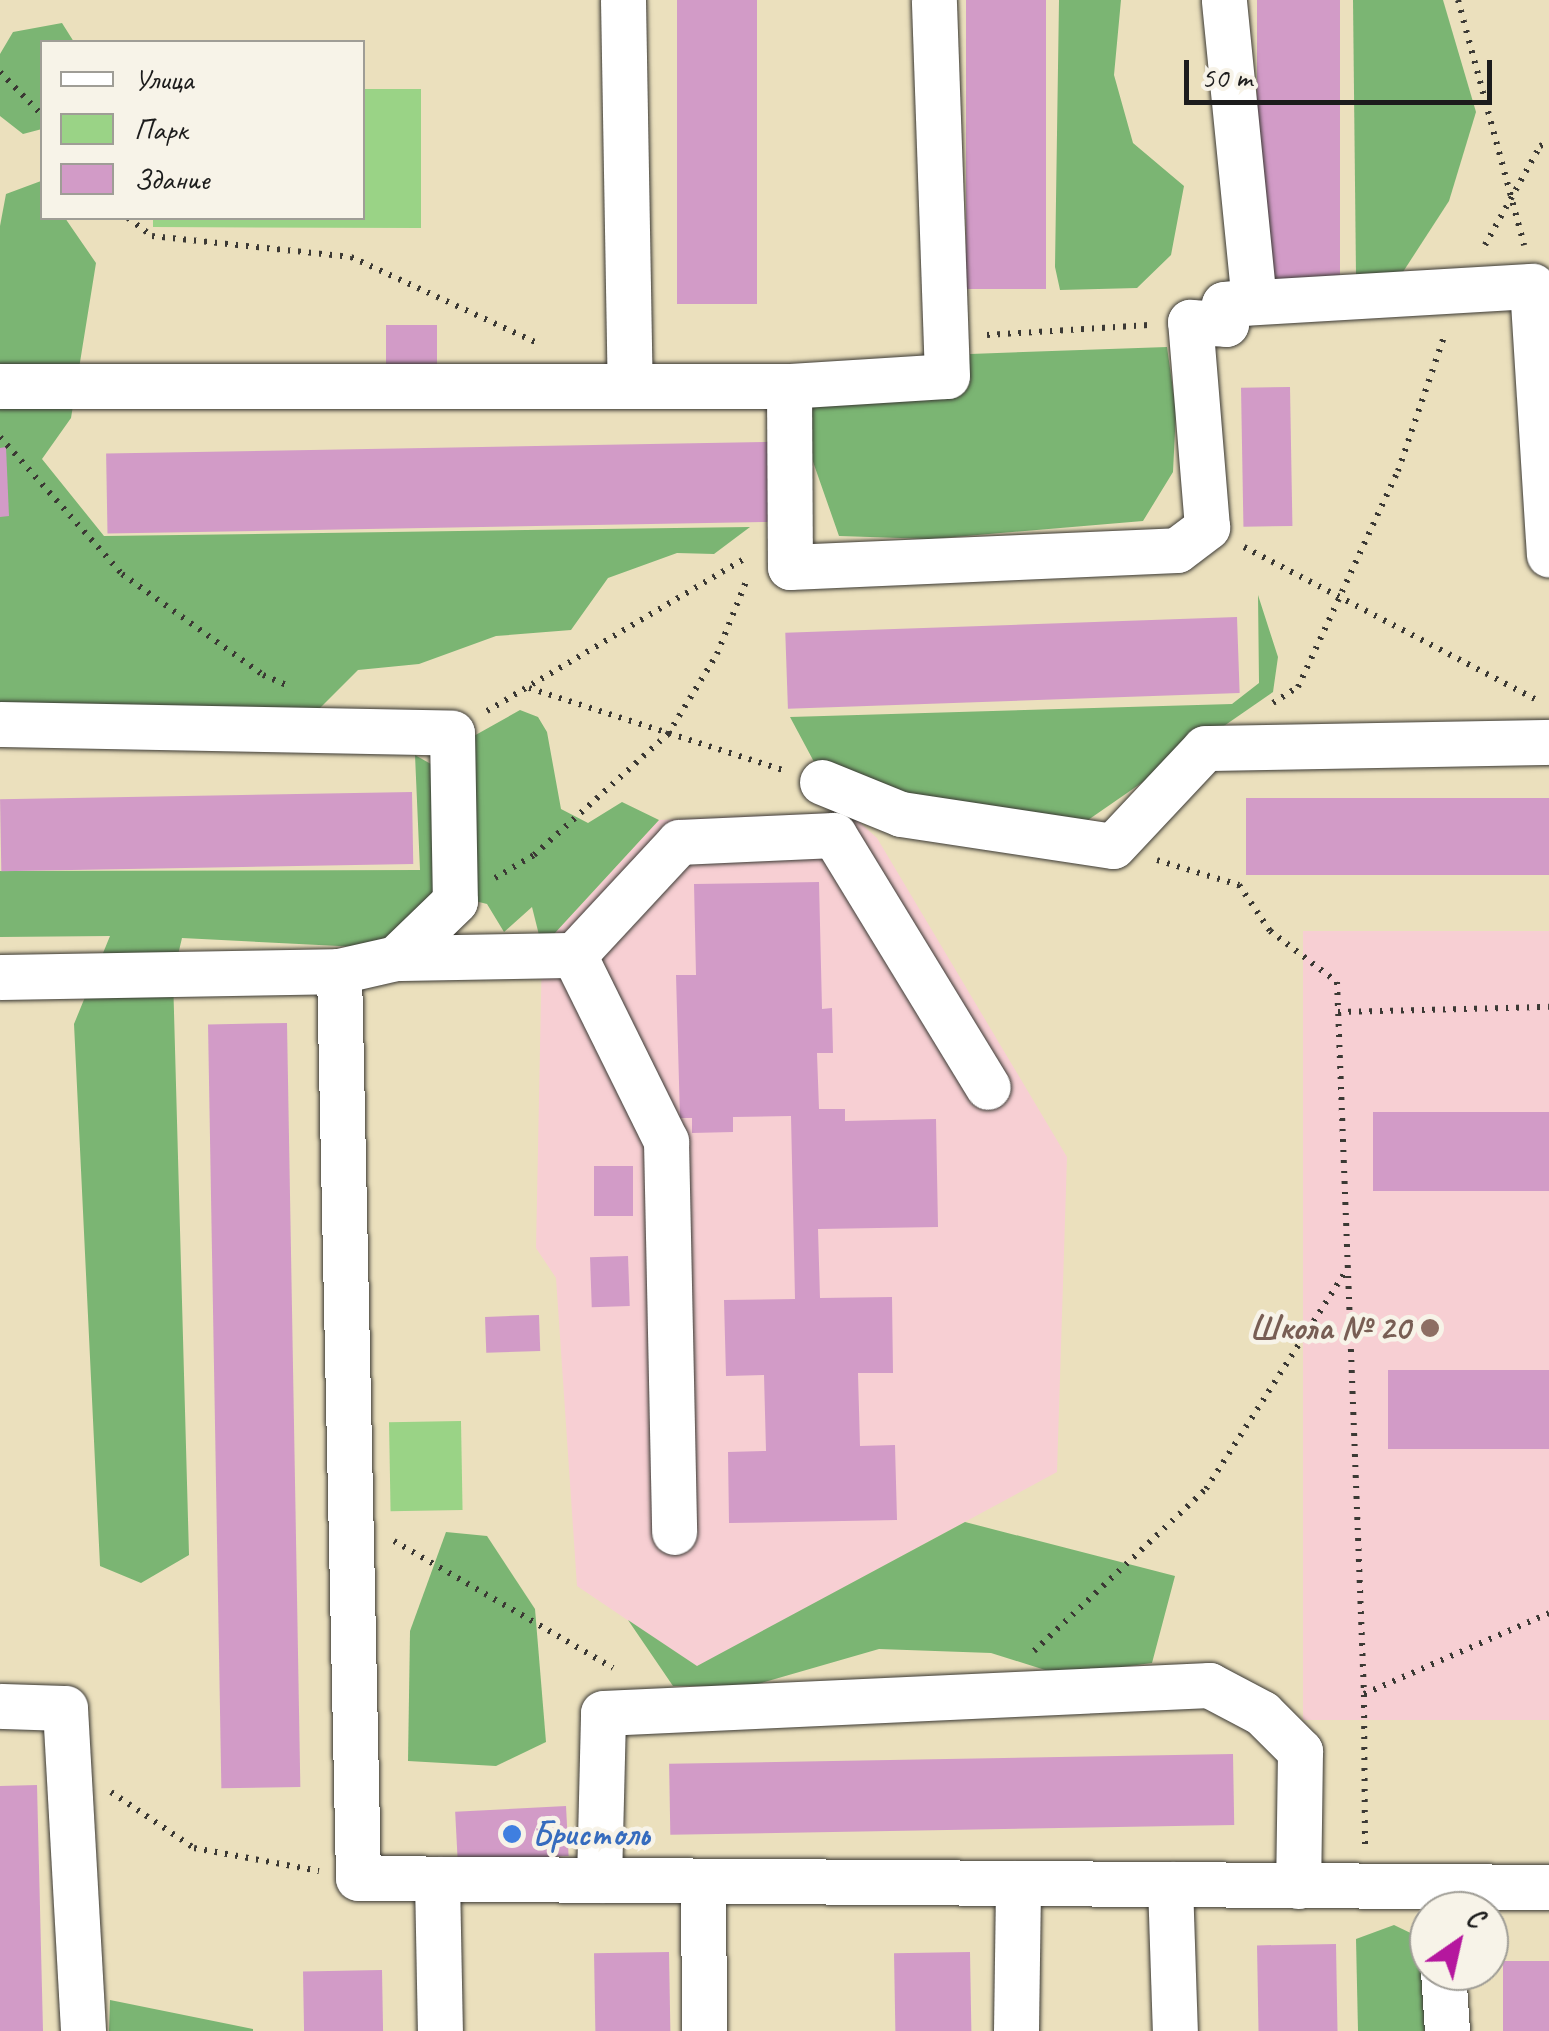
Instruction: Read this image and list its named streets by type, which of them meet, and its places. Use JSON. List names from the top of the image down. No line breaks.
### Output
{"places":["Школа № 20","Бристоль"],"legend":["Улица","Парк","Здание"],"scale_bar":"50 m","north":"top right"}
